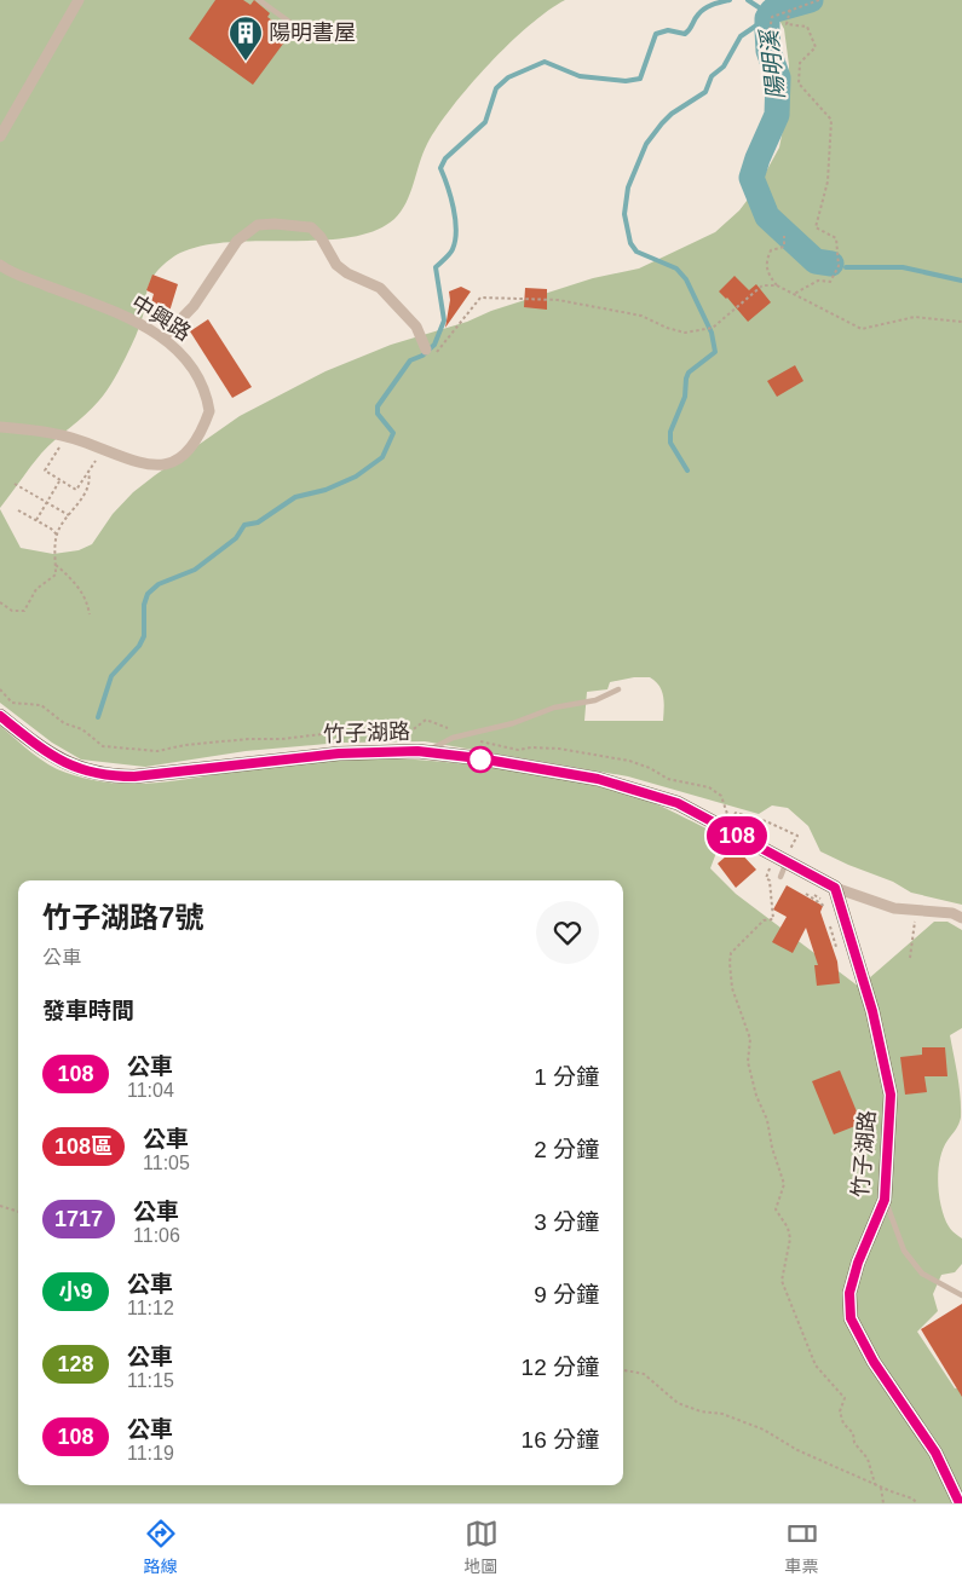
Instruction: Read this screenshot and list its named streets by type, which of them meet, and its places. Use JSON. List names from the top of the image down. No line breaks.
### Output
{"streets":{"main road":["竹子湖路"],"street":["中興路"]},"water":["陽明溪"],"places":{"building":["陽明書屋"]},"lines":["bus line 108"],"page":{"on_map":"108","heading":[["竹子湖路7號","公車"],"發車時間"],"list":[{"mark":"108","name":"公車","note":"11:04","value":"1 分鐘"},{"mark":"108區","name":"公車","note":"11:05","value":"2 分鐘"},{"mark":"1717","name":"公車","note":"11:06","value":"3 分鐘"},{"mark":"小9","name":"公車","note":"11:12","value":"9 分鐘"},{"mark":"128","name":"公車","note":"11:15","value":"12 分鐘"},{"mark":"108","name":"公車","note":"11:19","value":"16 分鐘"}],"tabs":["路線","地圖","車票"]}}
